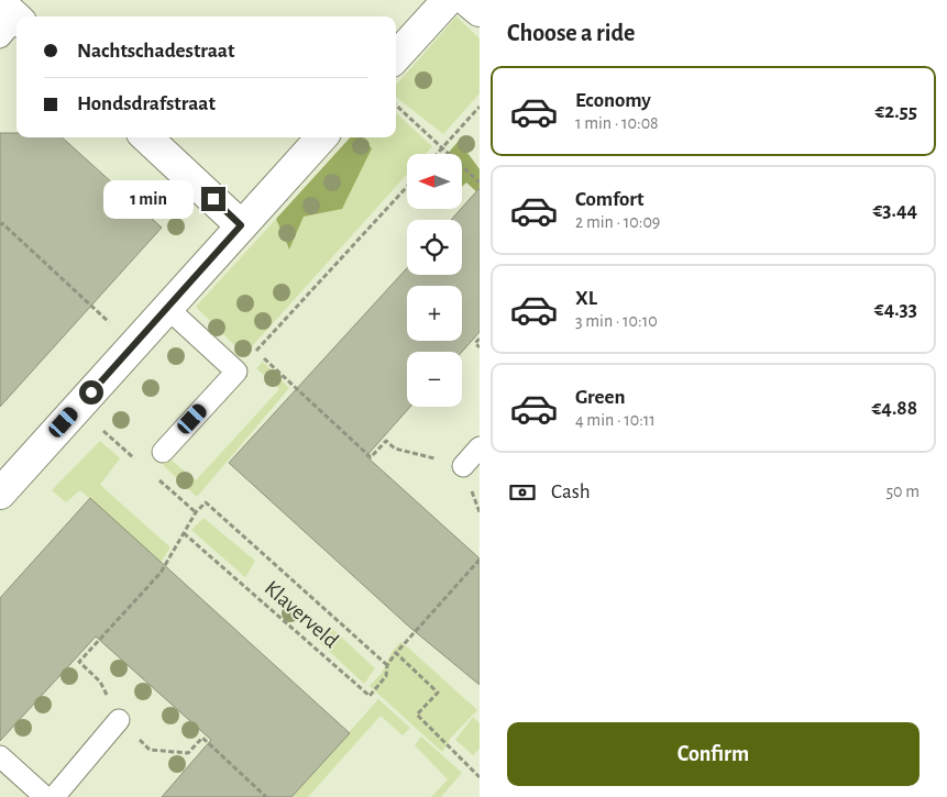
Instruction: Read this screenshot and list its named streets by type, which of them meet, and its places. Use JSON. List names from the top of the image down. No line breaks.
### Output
{"streets":{"path":["Klaverveld"]},"north":"left","page":{"heading":"Choose a ride","banner":["Nachtschadestraat","Hondsdrafstraat"],"list":[{"name":"Economy","note":"1 min · 10:08","value":"€2.55"},{"name":"Comfort","note":"2 min · 10:09","value":"€3.44"},{"name":"XL","note":"3 min · 10:10","value":"€4.33"},{"name":"Green","note":"4 min · 10:11","value":"€4.88"}],"map_buttons":["+","−"],"bubble":"1 min","pay":["Cash","50 m"],"buttons":"Confirm"}}
